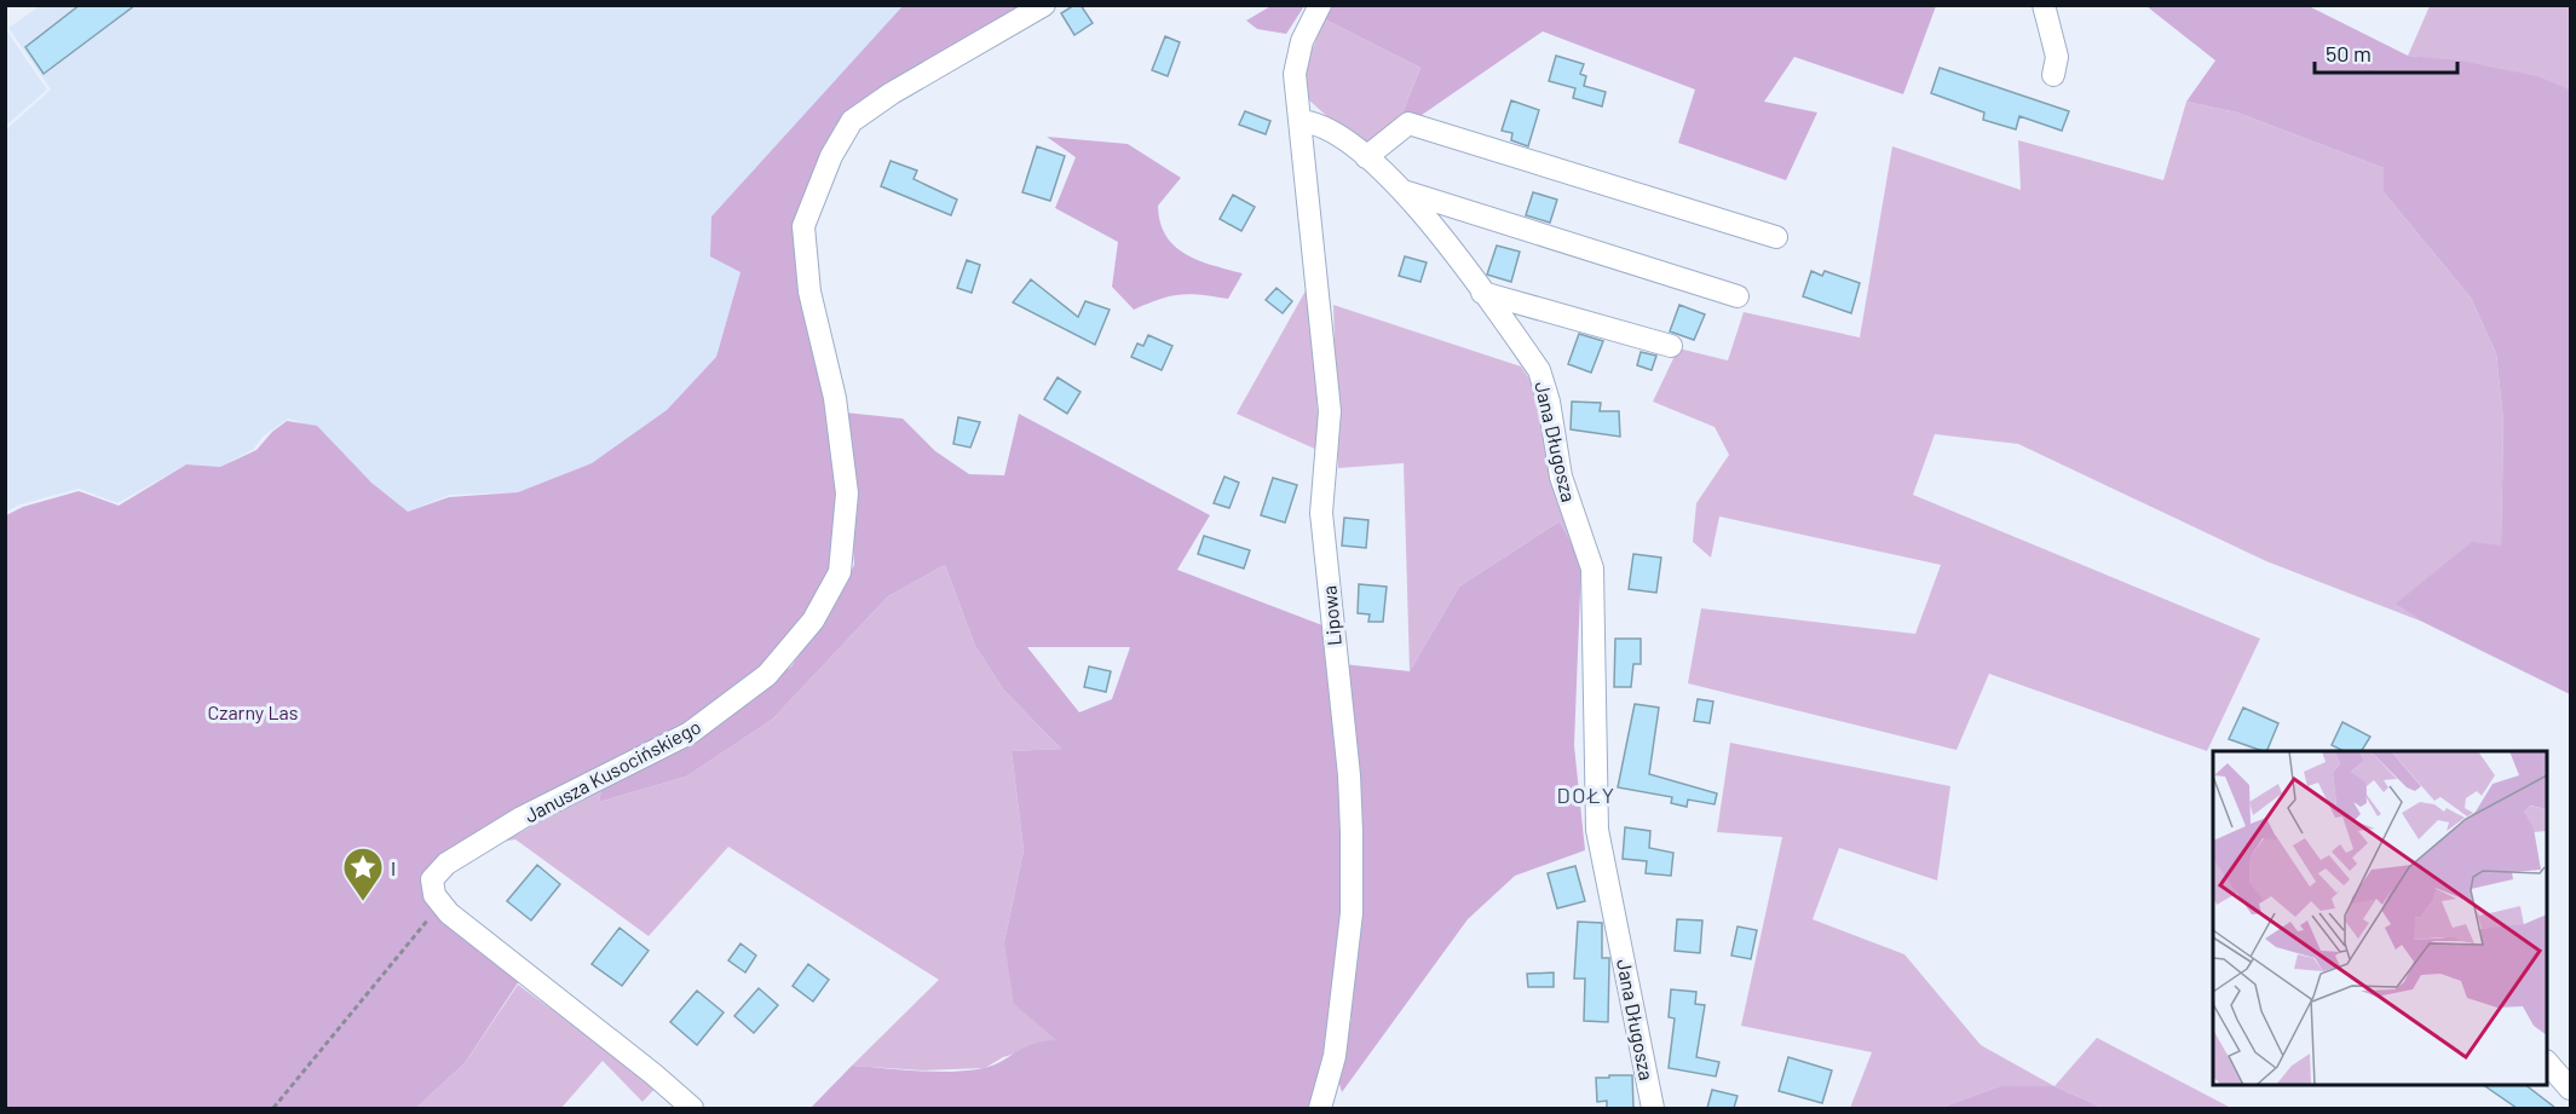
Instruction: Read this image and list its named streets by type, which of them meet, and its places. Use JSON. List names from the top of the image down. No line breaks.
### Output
{"streets":{"street":["Jana Długosza","Lipowa","Janusza Kusocińskiego"]},"crossings":[["Jana Długosza","Lipowa"]],"districts":["DOŁY"],"parks":["Czarny Las"],"places":{"place":["I"]},"scale_bar":"50 m"}
